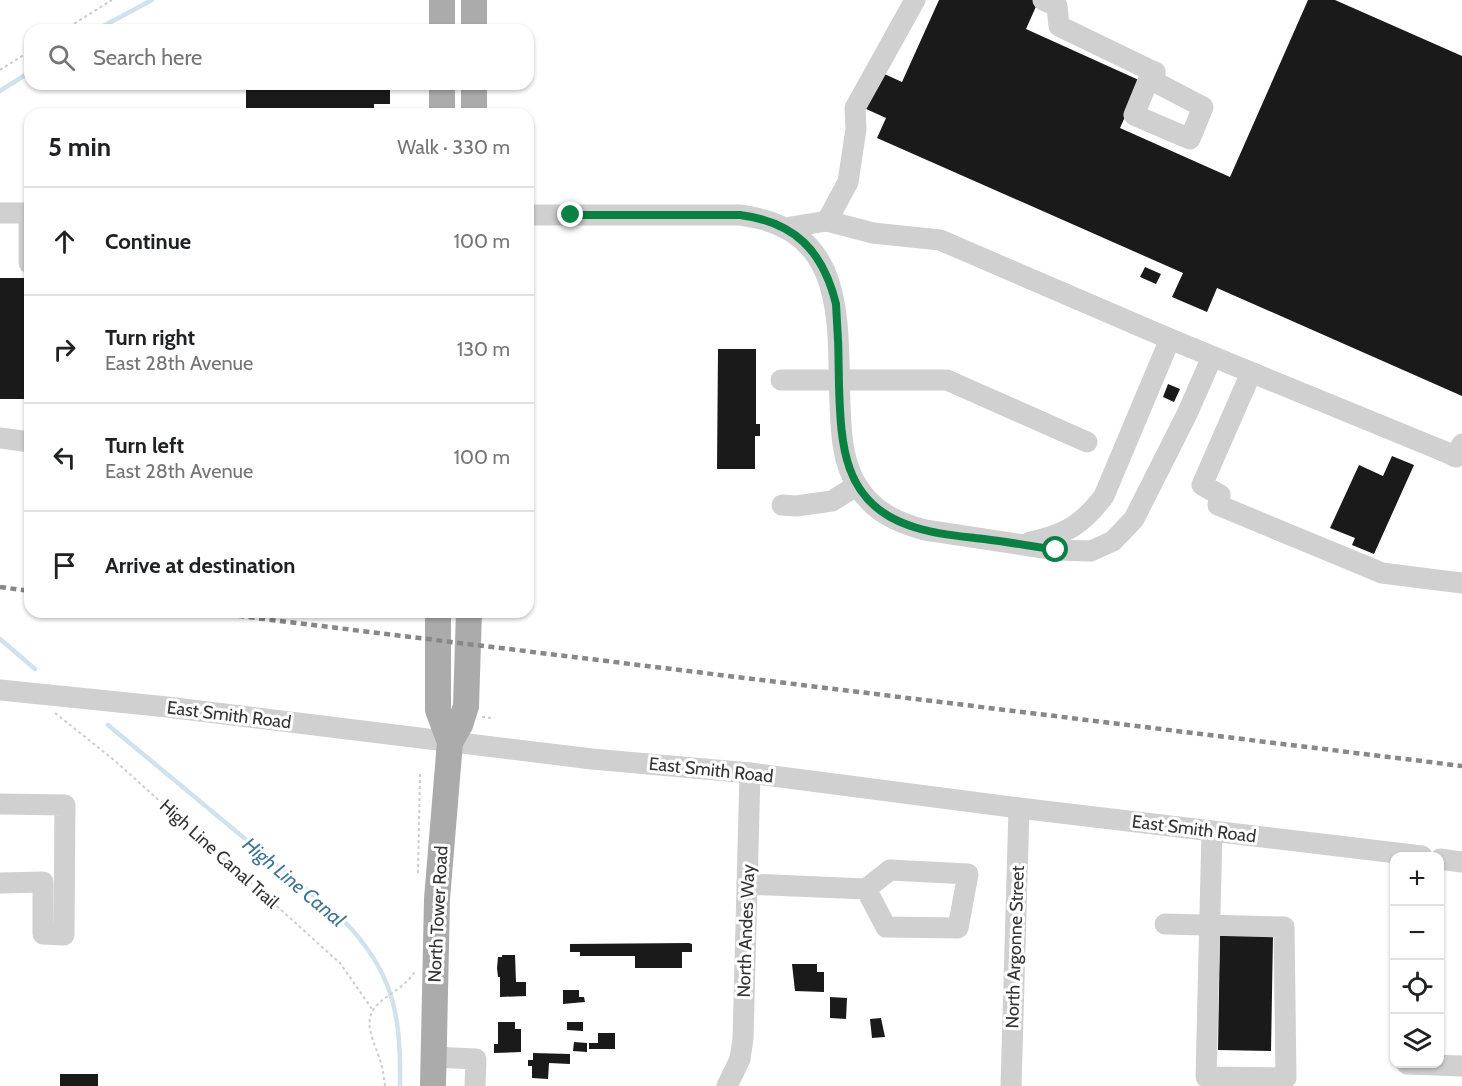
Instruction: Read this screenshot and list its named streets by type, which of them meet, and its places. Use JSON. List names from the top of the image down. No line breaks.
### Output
{"streets":{"main road":["North Tower Road"],"street":["East Smith Road","North Andes Way","North Argonne Street"],"path":["High Line Canal Trail"]},"crossings":[["East Smith Road","North Tower Road"],["East Smith Road","North Andes Way"],["East Smith Road","North Argonne Street"]],"water":["High Line Canal"],"page":{"search":"Search here","heading":["5 min","Walk · 330 m"],"list":[["Continue","100 m"],["Turn right","East 28th Avenue","130 m"],["Turn left","East 28th Avenue","100 m"],"Arrive at destination"],"map_buttons":["+","−"]}}
